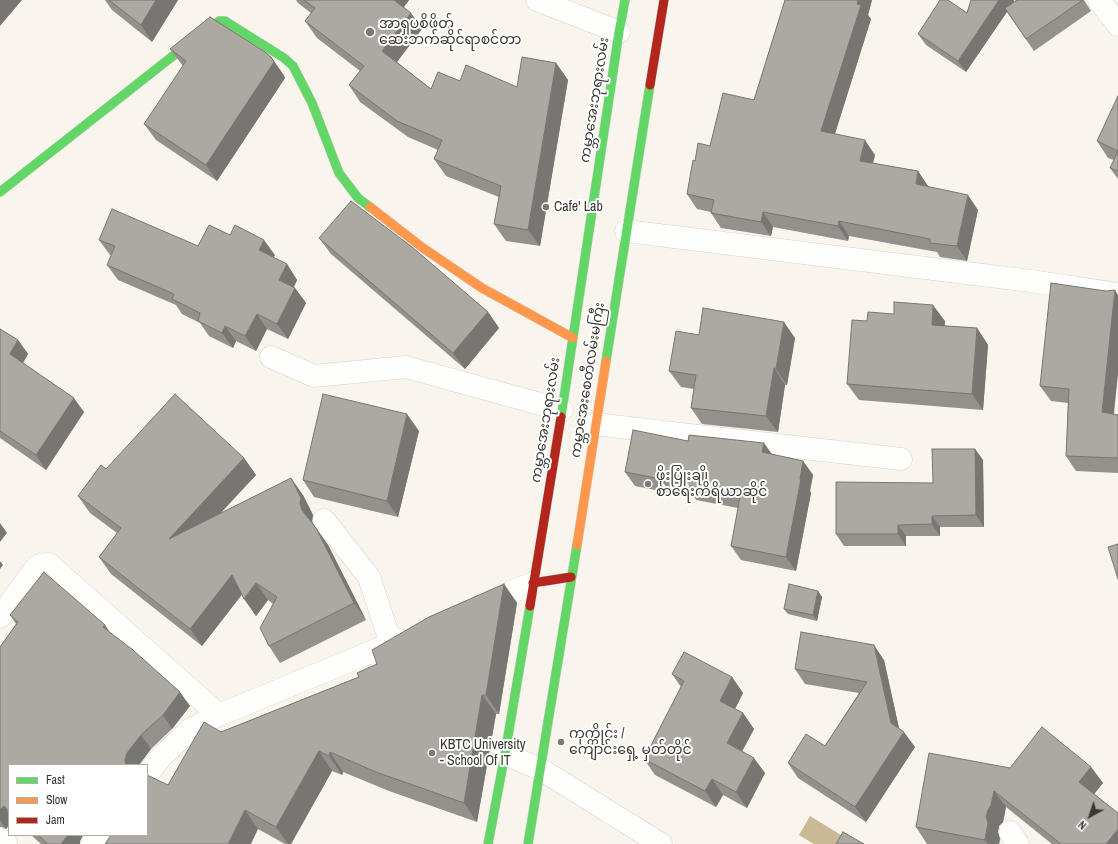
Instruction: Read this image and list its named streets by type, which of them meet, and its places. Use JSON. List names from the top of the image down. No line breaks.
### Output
{"streets":{"main road":["ကမ္ဘာအေးဘုရားလမ်း","ကမ္ဘာအေးစေတီလမ်းမကြီး"]},"places":["အာရှပစိဖိတ် ဆေးဘက်ဆိုင်ရာစင်တာ","Cafe' Lab","ဖိုးပြုံးချို စာရေးကိရိယာဆိုင်","ကုက္ကိုင်း / ကျောင်းရှေ့ မှတ်တိုင်","KBTC University - School Of IT"],"legend":["Fast","Slow","Jam"],"north":"bottom left"}
